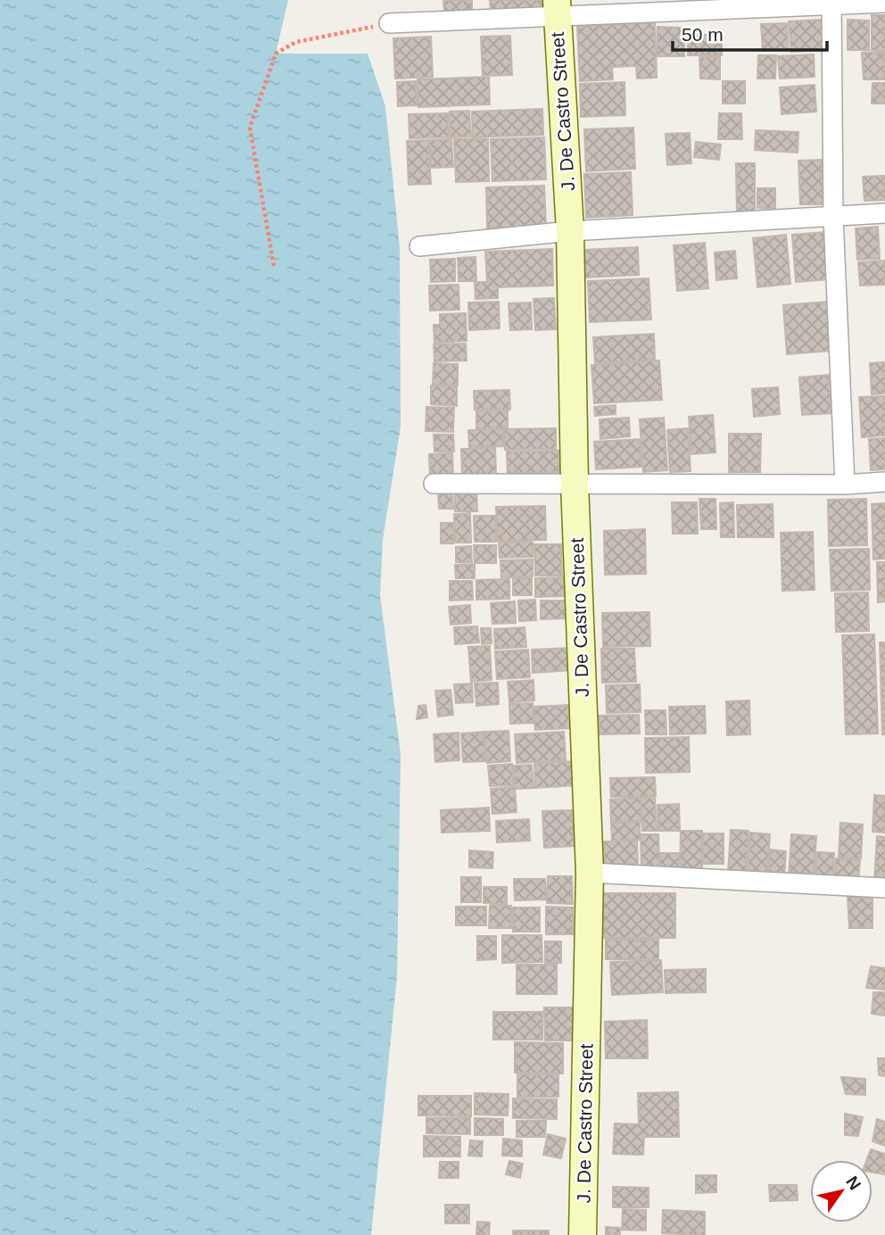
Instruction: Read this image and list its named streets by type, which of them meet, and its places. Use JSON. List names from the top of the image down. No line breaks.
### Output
{"streets":{"main road":["J. De Castro Street"]},"scale_bar":"50 m","north":"top right"}
